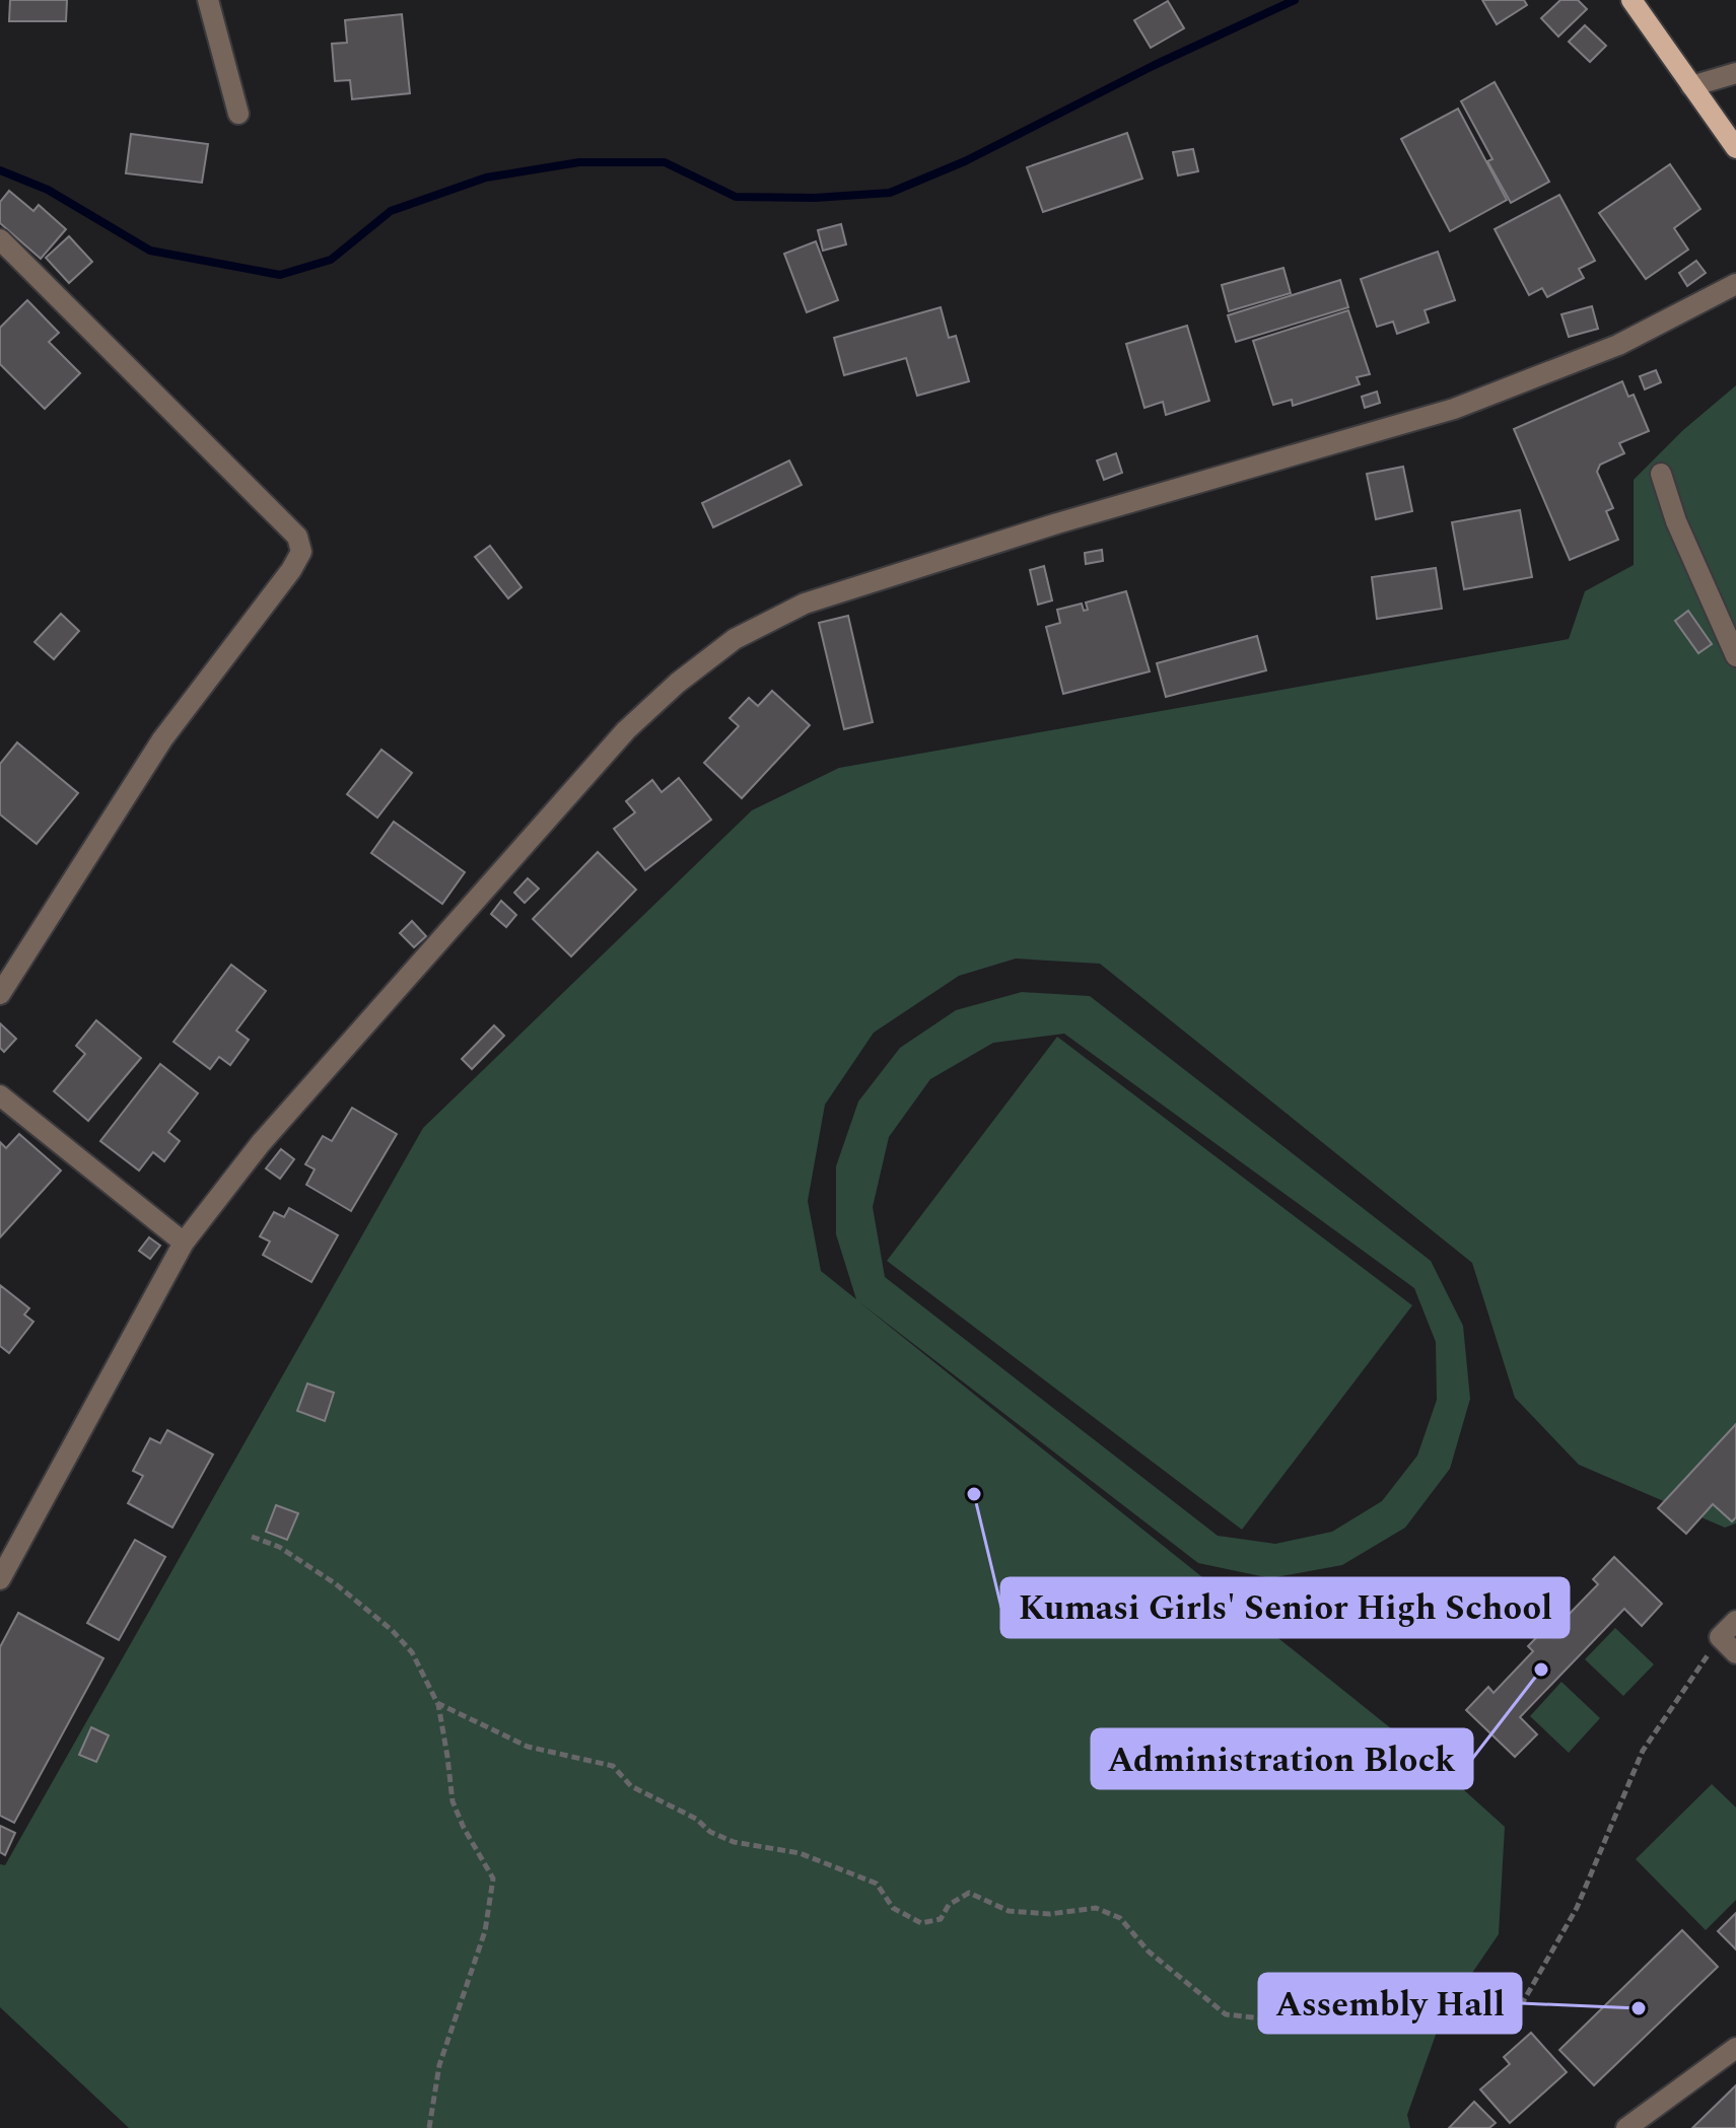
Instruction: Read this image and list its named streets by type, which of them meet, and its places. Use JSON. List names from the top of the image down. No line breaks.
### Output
{"places":["Kumasi Girls' Senior High School","Administration Block","Assembly Hall"]}
